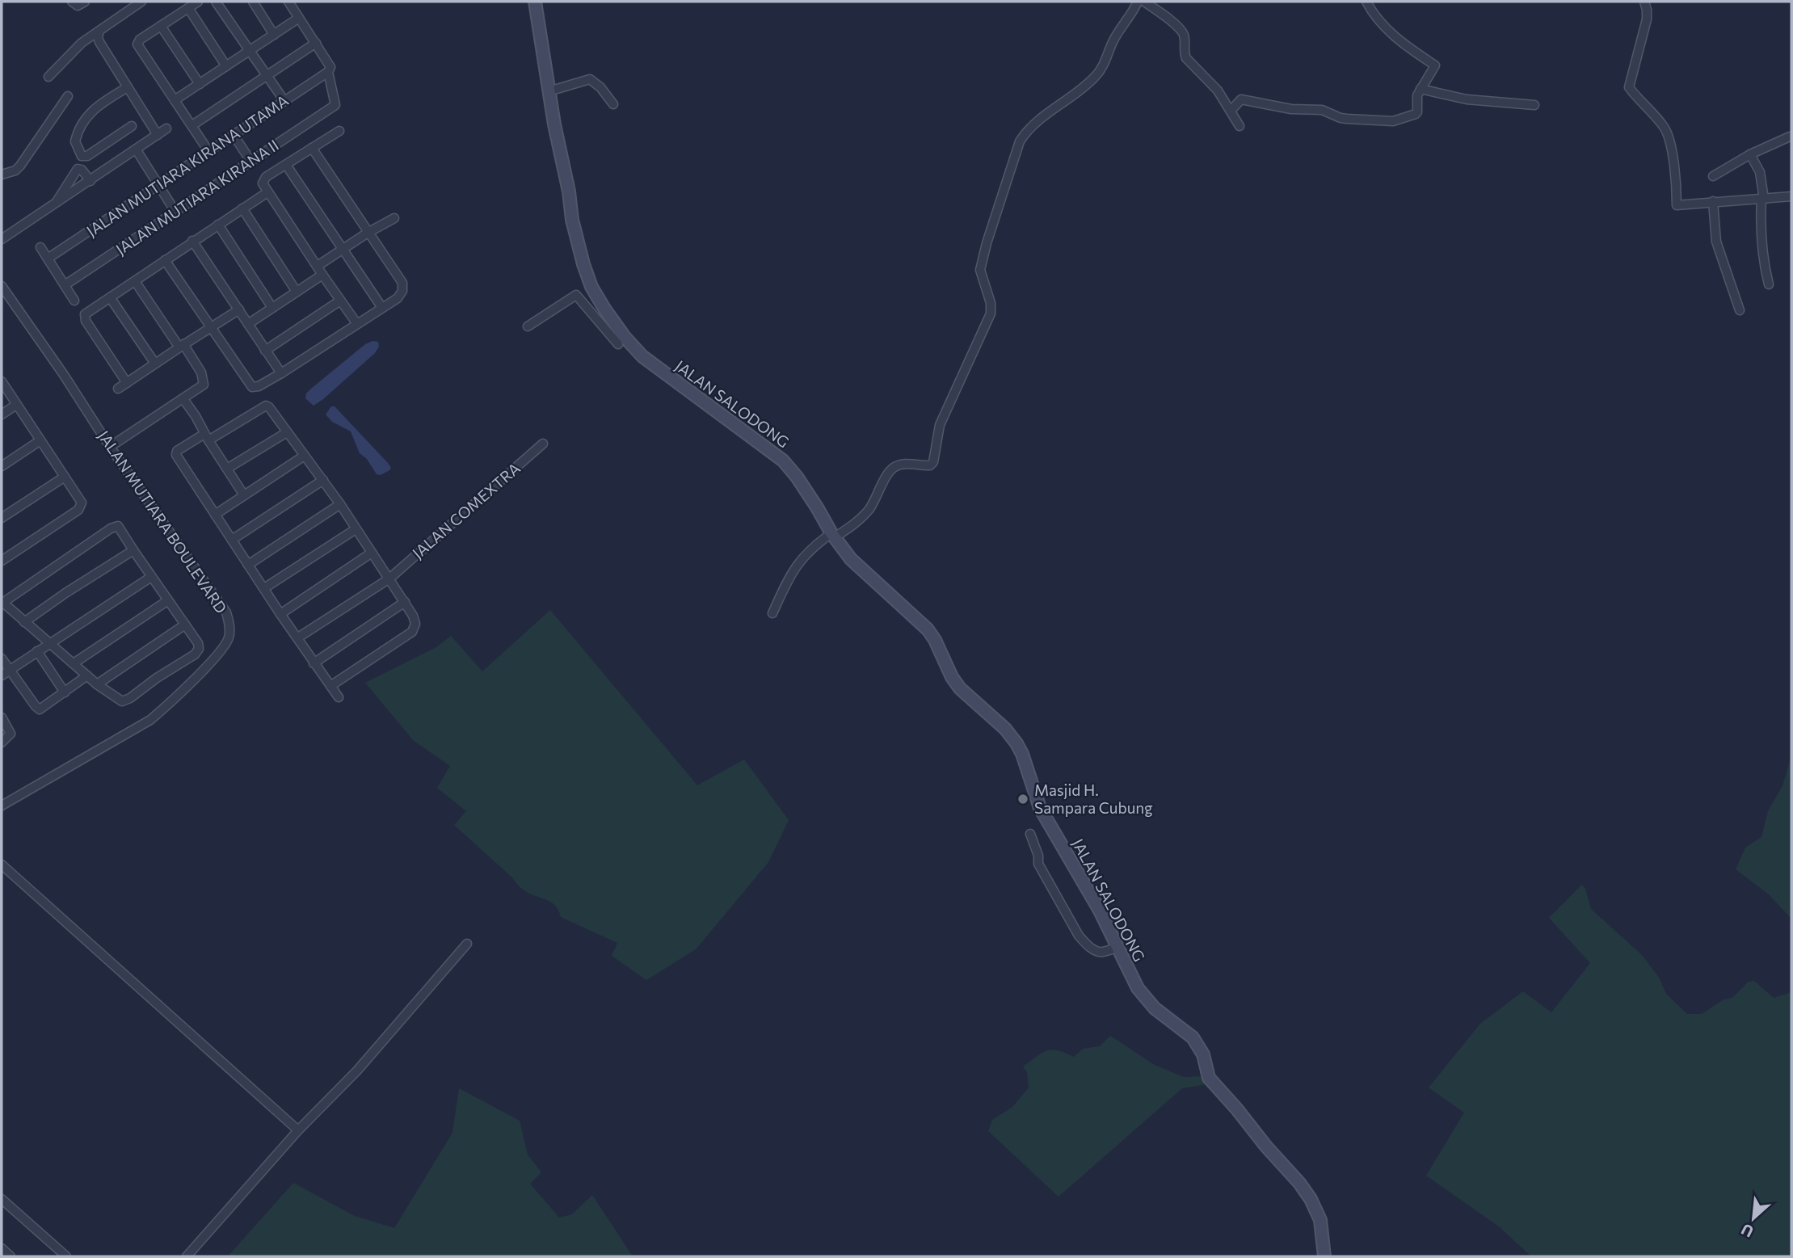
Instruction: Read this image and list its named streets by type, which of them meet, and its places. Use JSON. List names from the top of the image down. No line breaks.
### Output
{"streets":{"street":["JALAN MUTIARA KIRANA UTAMA","JALAN MUTIARA KIRANA II","JALAN SALODONG","JALAN COMEXTRA","JALAN MUTIARA BOULEVARD"]},"crossings":[["JALAN MUTIARA KIRANA UTAMA","JALAN MUTIARA KIRANA II"]],"places":["Masjid H. Sampara Cubung"],"north":"bottom left"}
